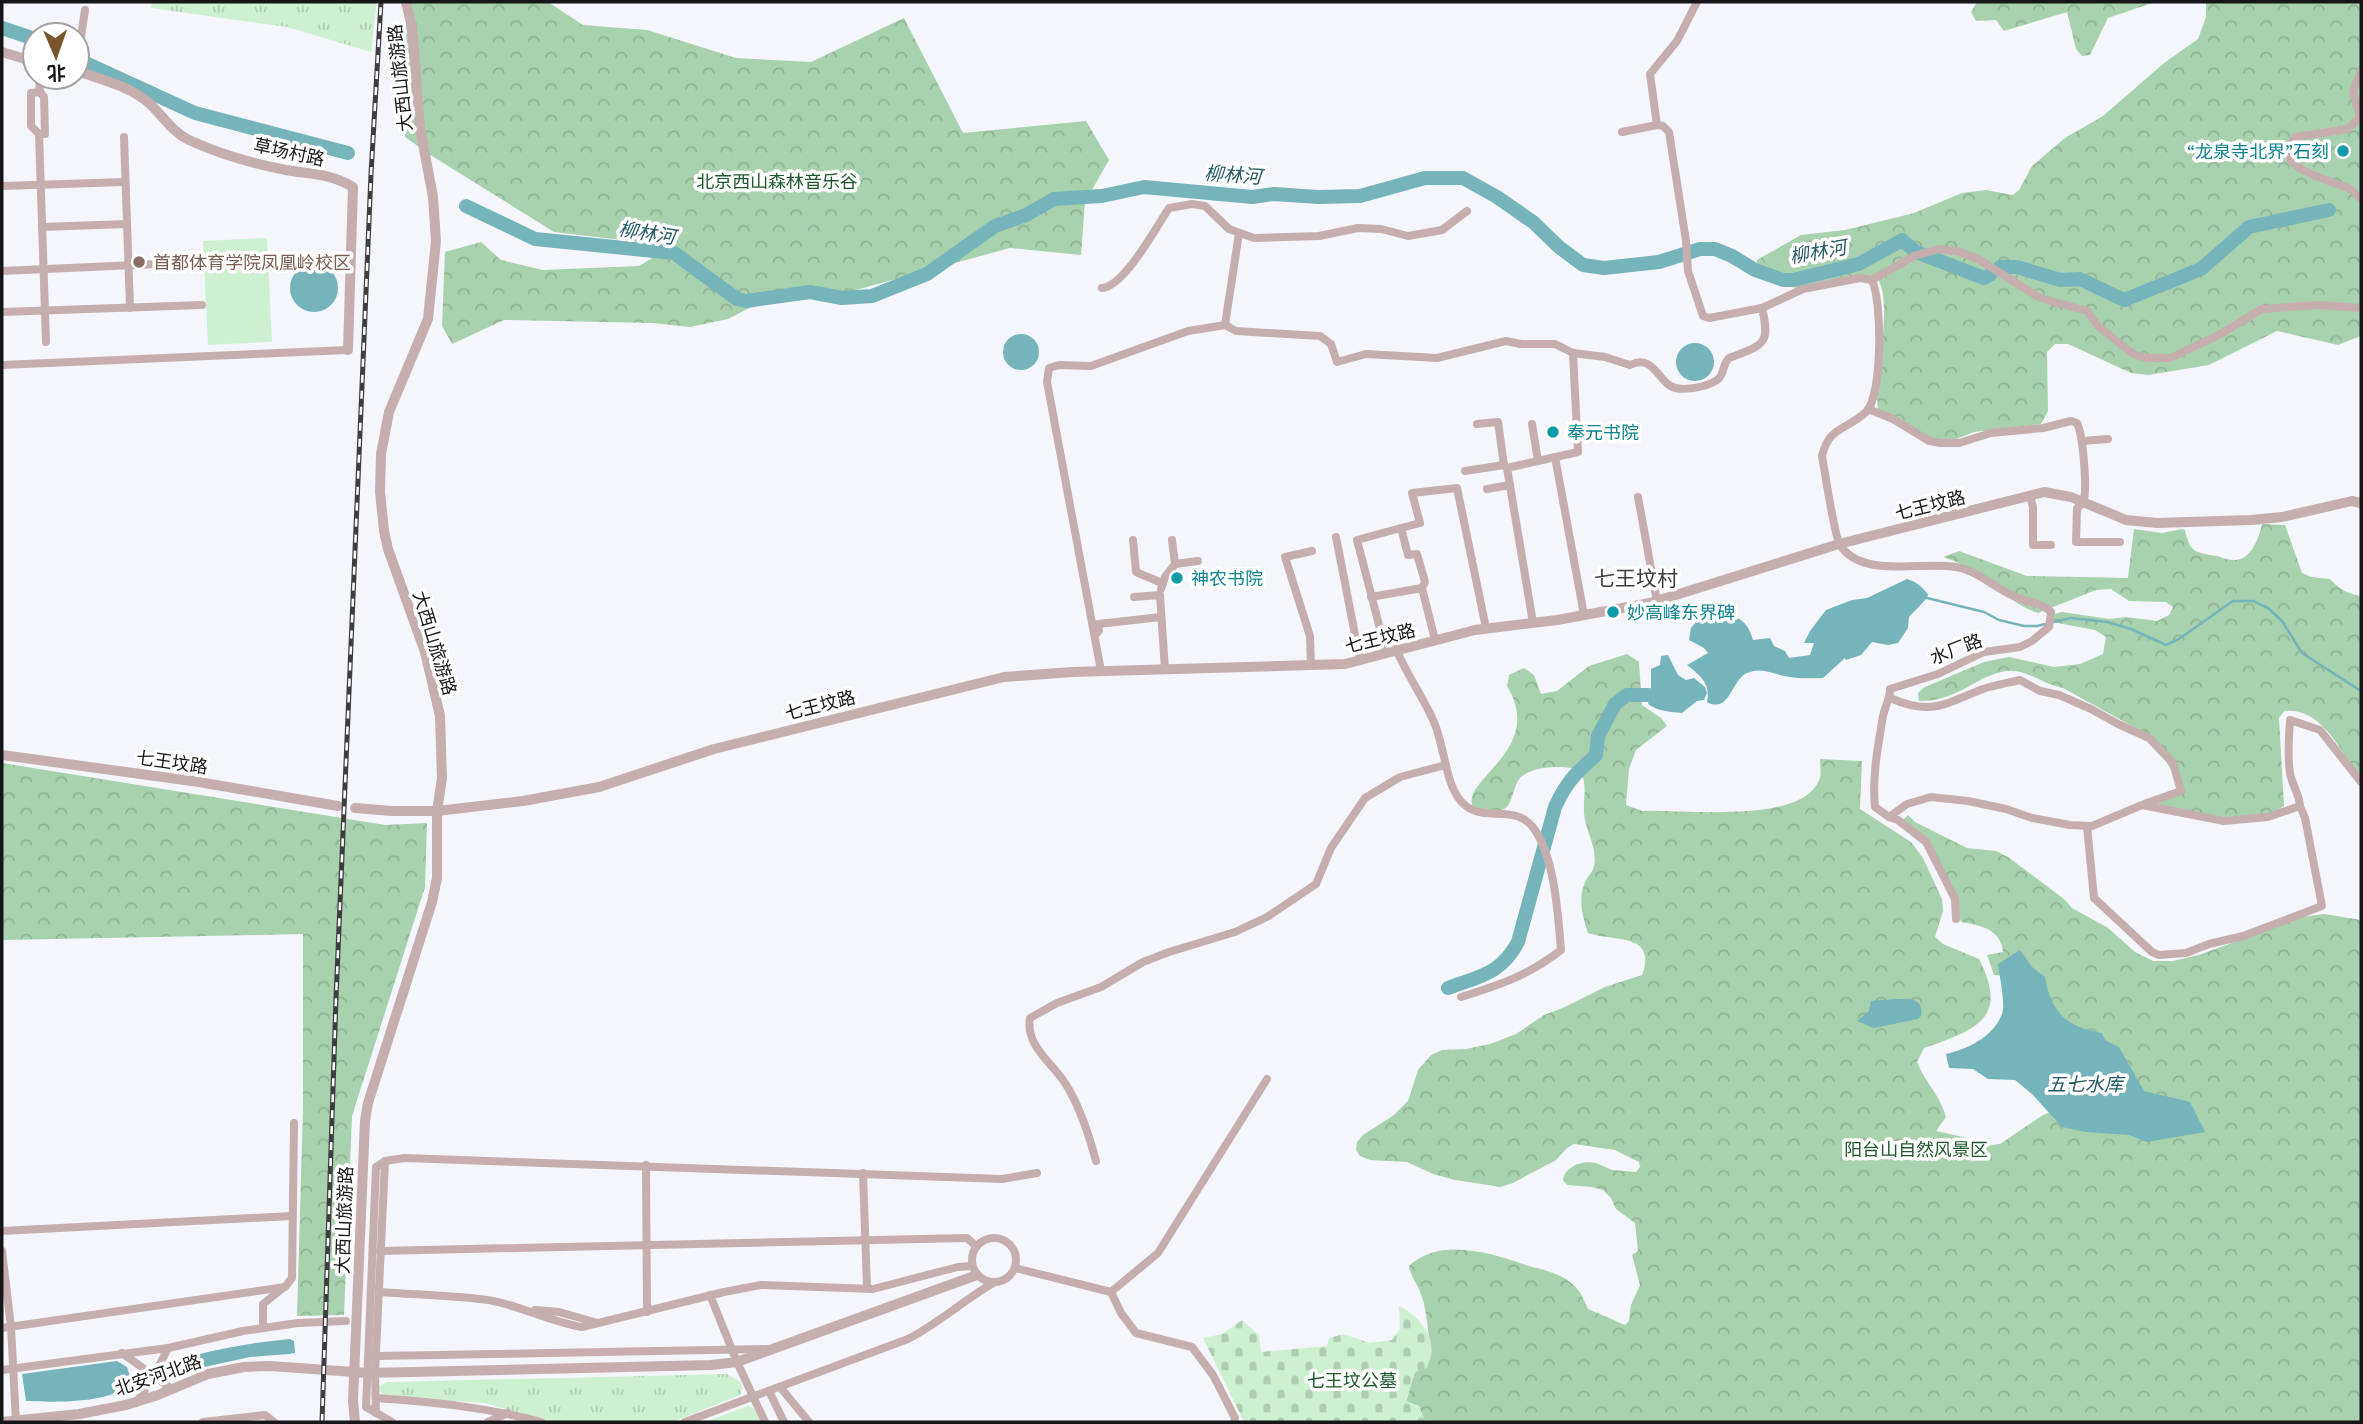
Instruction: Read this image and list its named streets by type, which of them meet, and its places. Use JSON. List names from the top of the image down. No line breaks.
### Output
{"streets":{"street":["大西山旅游路","草场村路","七王坟路","水厂路","北安河北路"]},"crossings":[["大西山旅游路","七王坟路"],["大西山旅游路","北安河北路"],["七王坟路","水厂路"]],"districts":["七王坟村"],"water":["柳林河","五七水库"],"parks":["北京西山森林音乐谷","阳台山自然风景区","七王坟公墓"],"places":["“龙泉寺北界”石刻","首都体育学院凤凰岭校区","奉元书院","神农书院","妙高峰东界碑"],"north":"bottom"}
